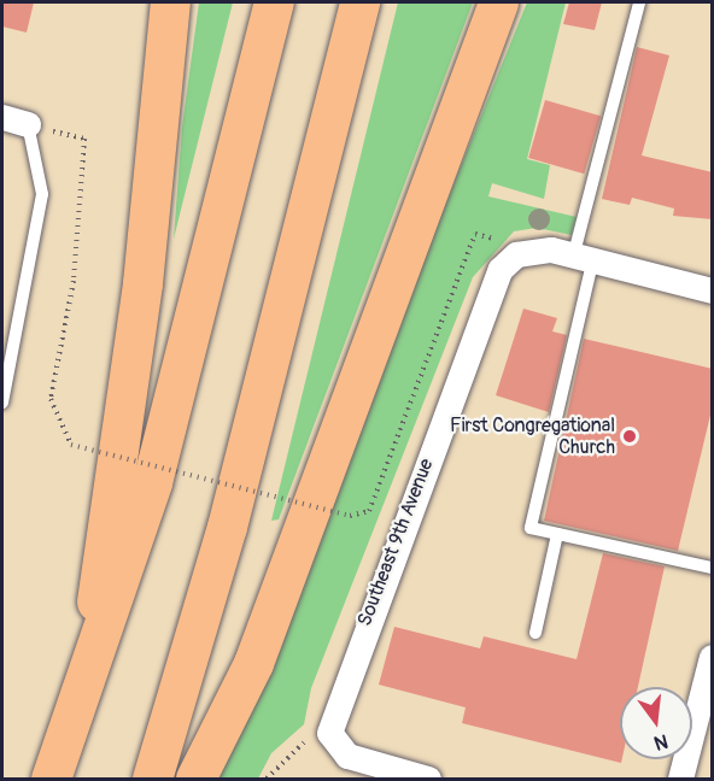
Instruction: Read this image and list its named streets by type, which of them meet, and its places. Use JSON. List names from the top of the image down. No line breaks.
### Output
{"streets":{"street":["Southeast 9th Avenue"]},"places":["First Congregational Church"],"north":"bottom"}
